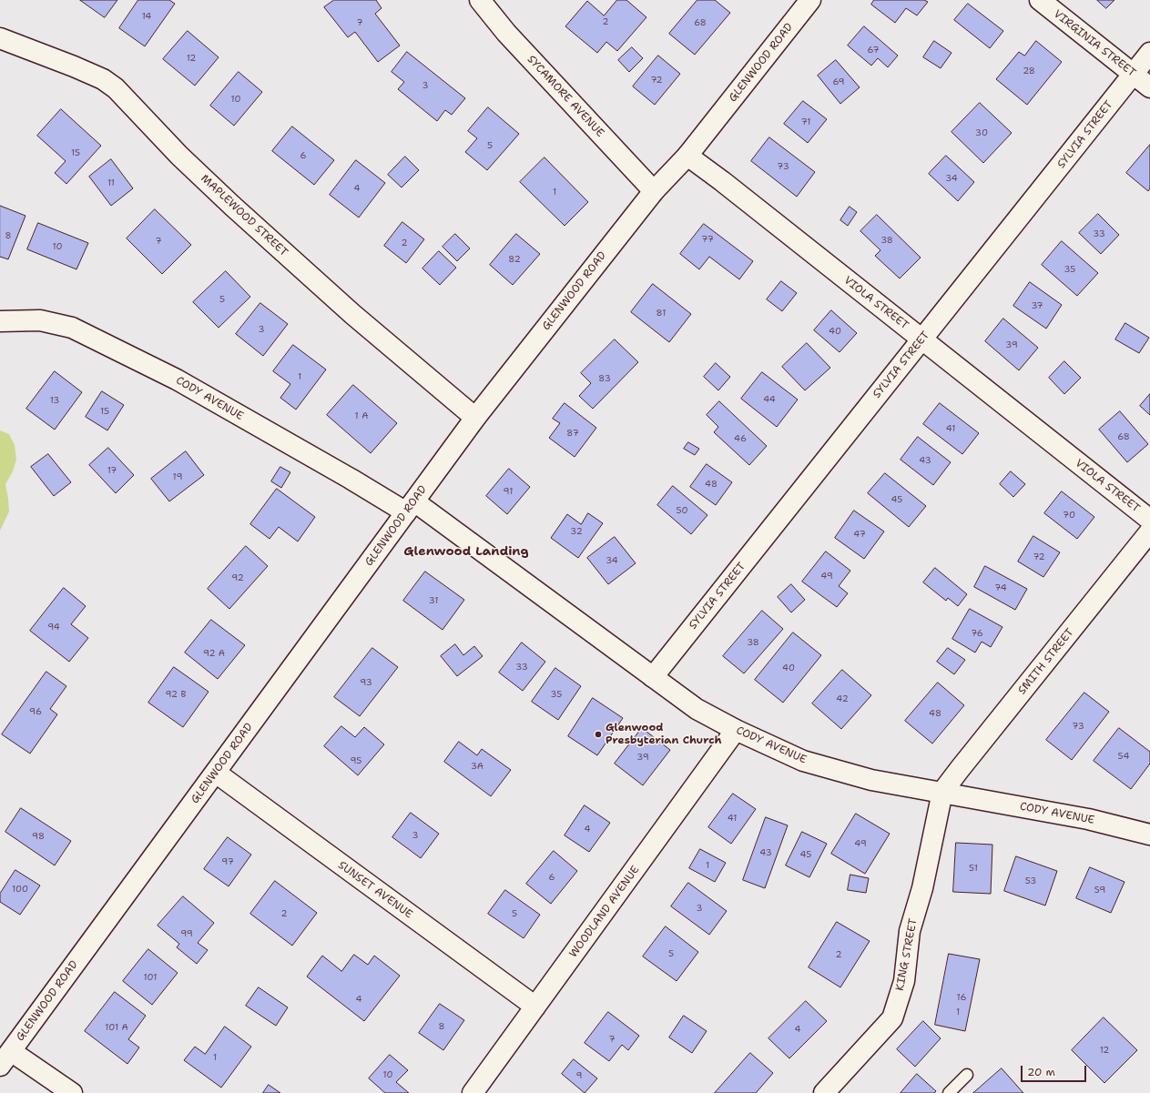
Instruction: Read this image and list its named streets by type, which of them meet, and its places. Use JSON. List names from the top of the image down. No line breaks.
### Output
{"streets":{"street":["VIRGINIA STREET","GLENWOOD ROAD","SYCAMORE AVENUE","SYLVIA STREET","MAPLEWOOD STREET","VIOLA STREET","CODY AVENUE","SMITH STREET","SUNSET AVENUE","WOODLAND AVENUE","KING STREET"]},"crossings":[["VIRGINIA STREET","SYLVIA STREET"],["GLENWOOD ROAD","SYCAMORE AVENUE"],["GLENWOOD ROAD","MAPLEWOOD STREET"],["GLENWOOD ROAD","VIOLA STREET"],["GLENWOOD ROAD","CODY AVENUE"],["GLENWOOD ROAD","SUNSET AVENUE"],["SYLVIA STREET","VIOLA STREET"],["SYLVIA STREET","CODY AVENUE"],["CODY AVENUE","SMITH STREET"],["CODY AVENUE","WOODLAND AVENUE"],["CODY AVENUE","KING STREET"],["SMITH STREET","KING STREET"],["SUNSET AVENUE","WOODLAND AVENUE"]],"districts":["Glenwood Landing"],"places":["Glenwood Presbyterian Church"],"house_numbers":["14","2","7","68","67","12","28","72","69","3","10","71","30","5","15","6","73","34","11","4","1","33","8","77","38","7","2","10","82","35","5","37","81","3","40","39","1","83","44","13","15","1 A","41","87","68","46","43","17","19","48","91","45","50","70","32","47","72","34","49","92","74","31","94","76","38","92 A","33","40","93","92 B","35","42","96","48","73","54","39","95","3A","41","4","3","98","49","43","45","97","1","51","6","53","100","59","3","2","5","99","5","2","101","16","4","1","8","101 A","4","7","12","1","10","9"],"scale_bar":"20 m"}
